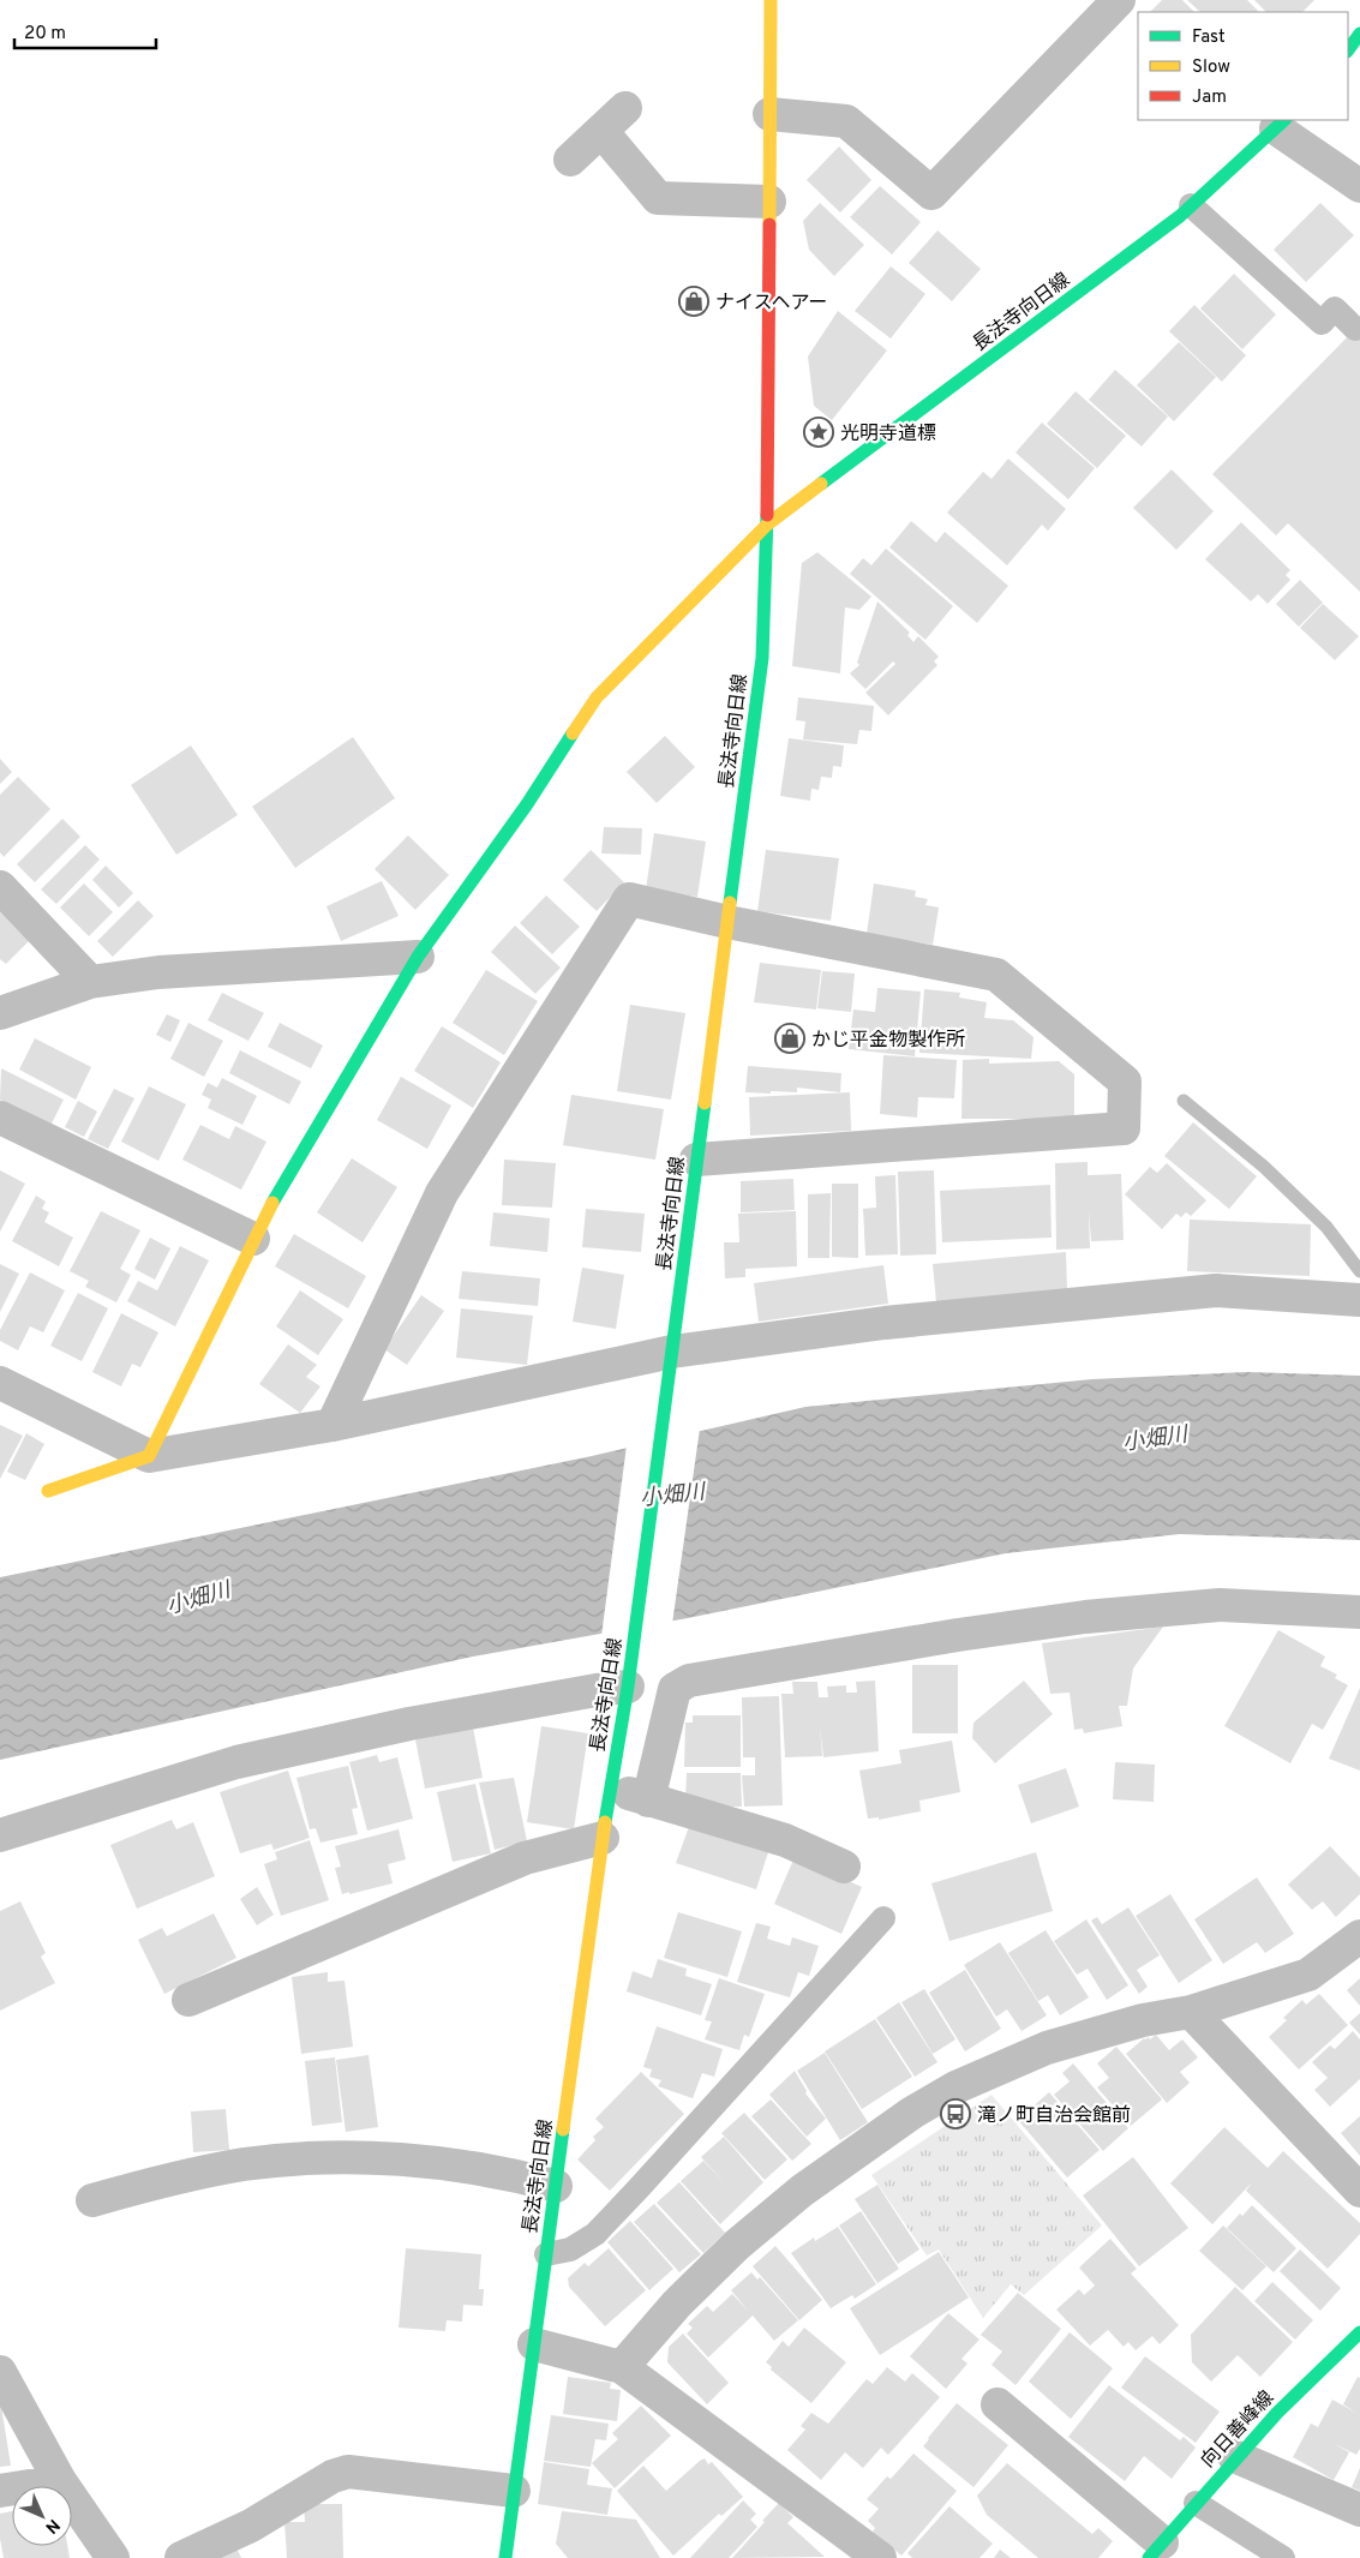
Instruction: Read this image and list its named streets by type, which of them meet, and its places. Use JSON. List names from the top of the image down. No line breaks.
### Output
{"streets":{"main road":["長法寺向日線","向日善峰線"]},"water":["小畑川"],"places":{"shop":["ナイスヘアー","かじ平金物製作所"],"place":["光明寺道標"],"bus stop":["滝ノ町自治会館前"]},"legend":["Fast","Slow","Jam"],"scale_bar":"20 m","north":"bottom right"}
